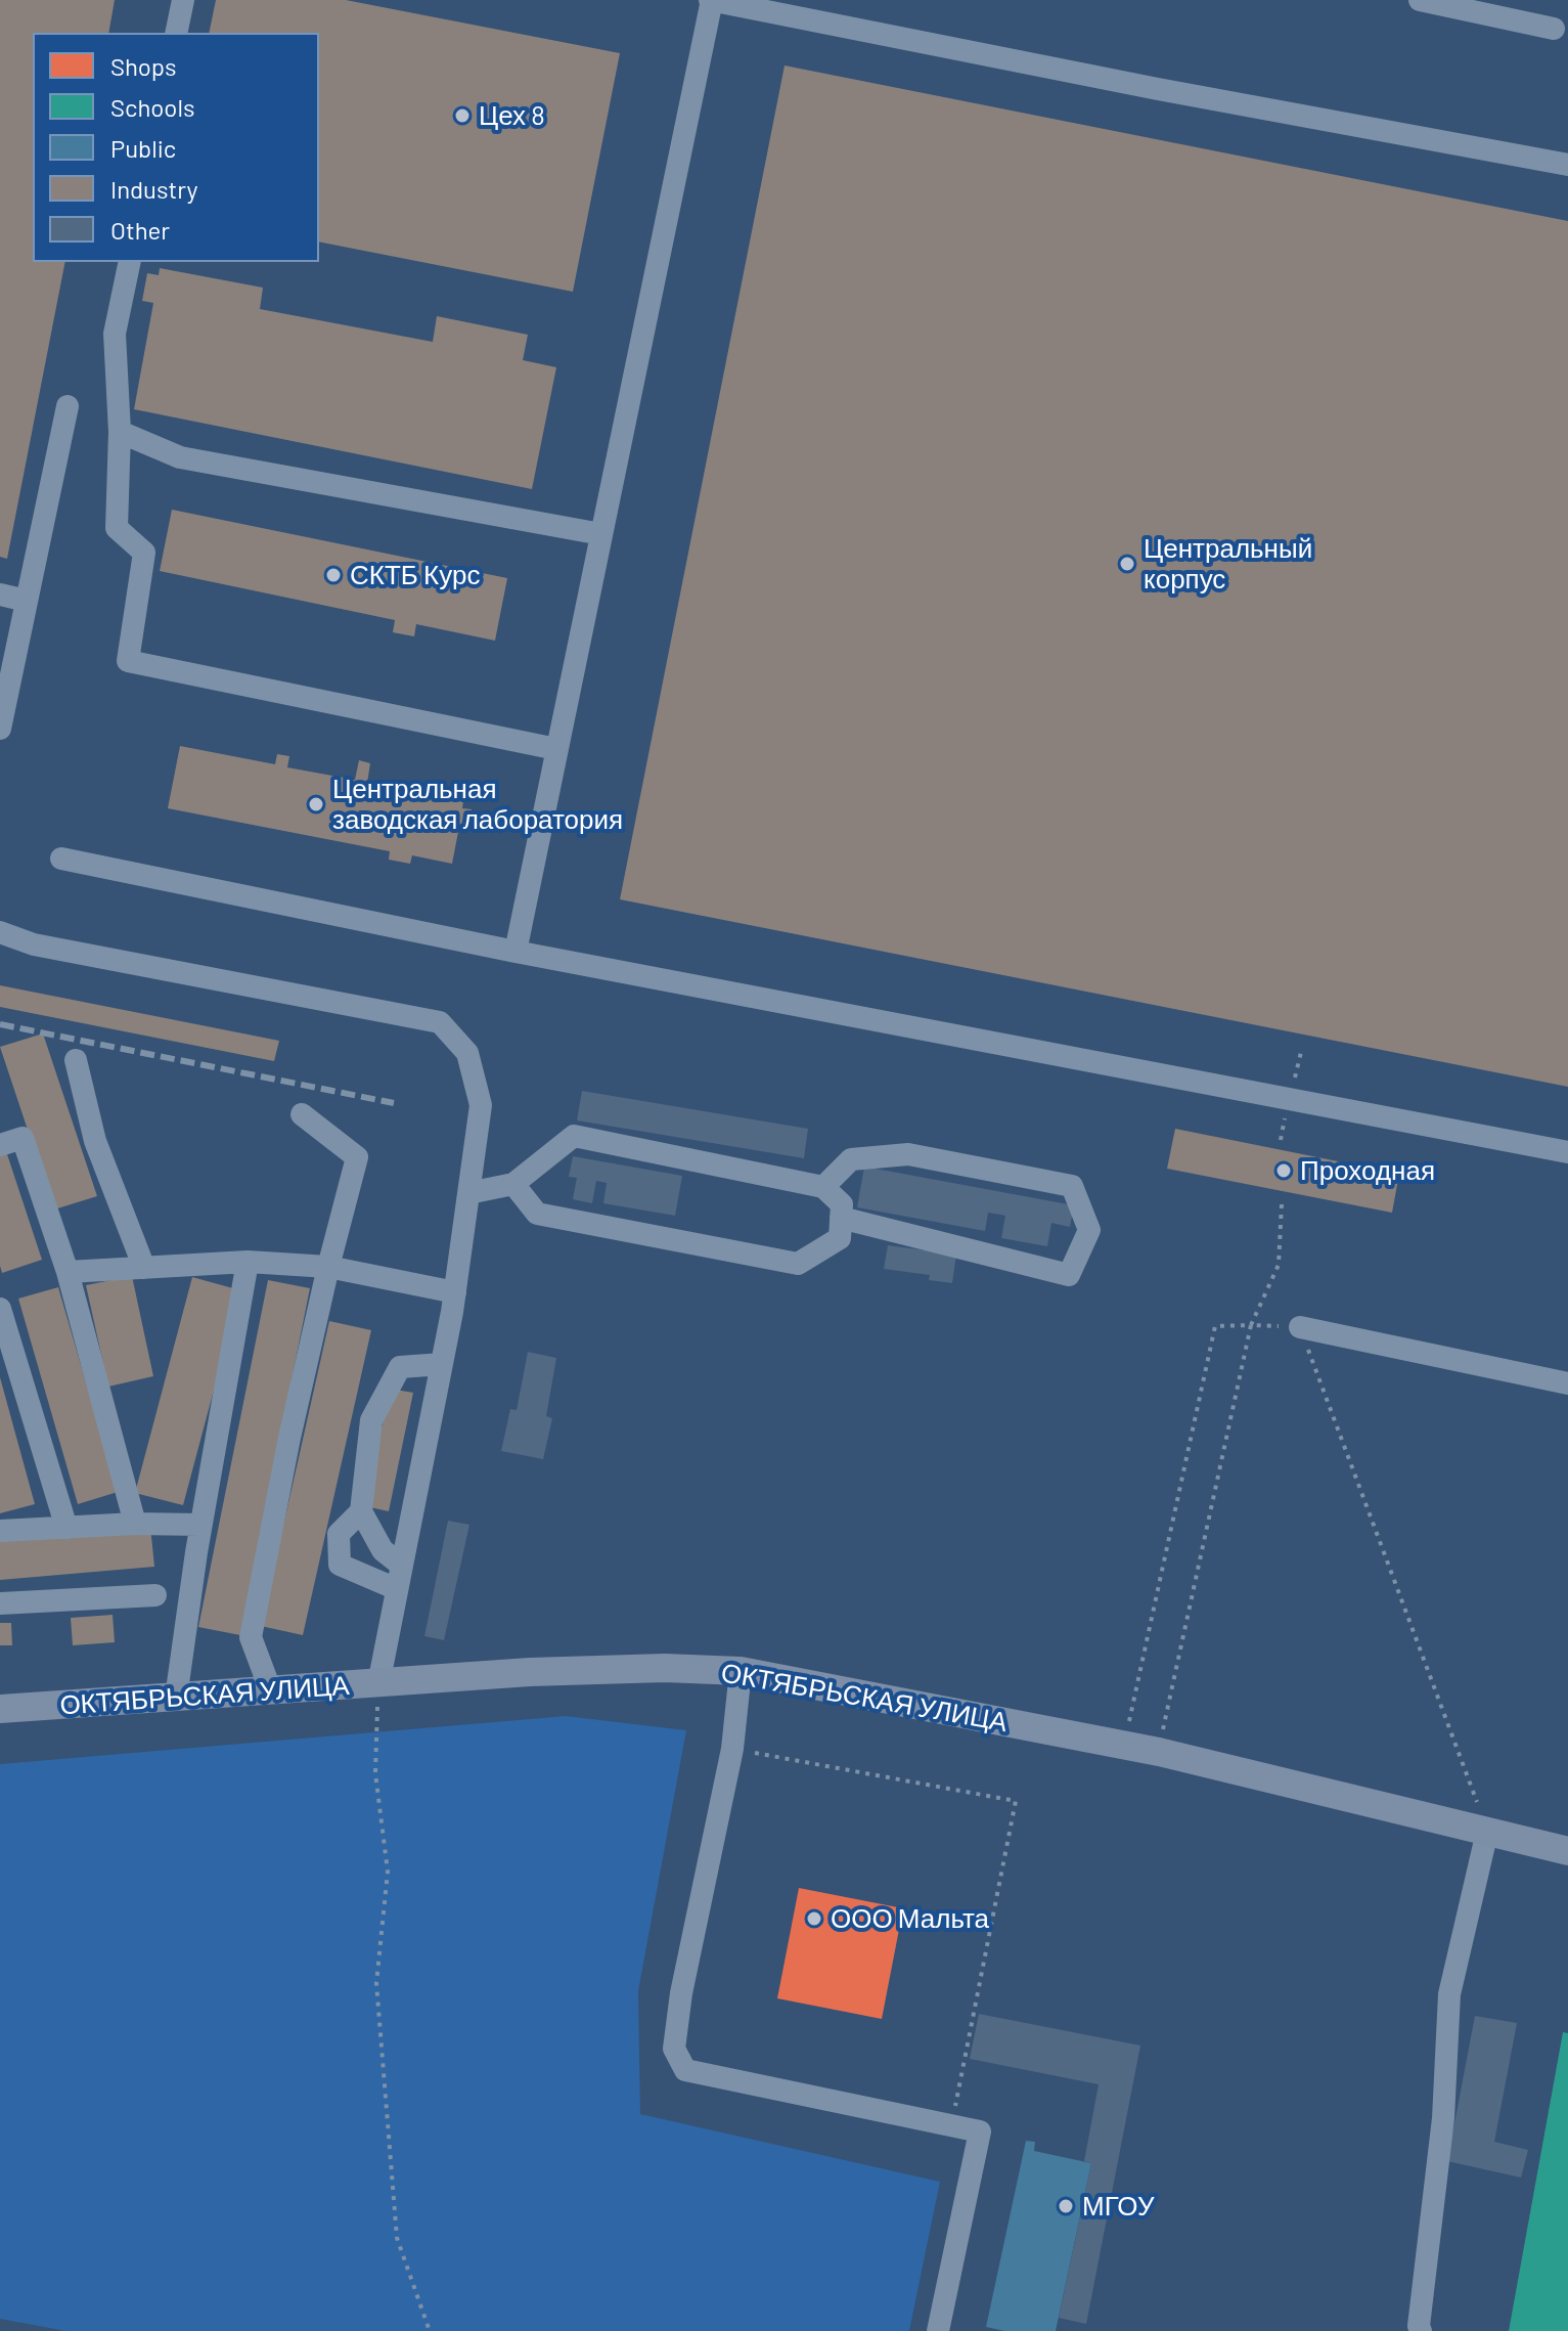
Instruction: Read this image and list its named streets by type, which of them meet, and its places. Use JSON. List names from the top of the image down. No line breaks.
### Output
{"streets":{"main road":["ОКТЯБРЬСКАЯ УЛИЦА"]},"places":["Цех 8","Центральный корпус","СКТБ Курс","Центральная заводская лаборатория","Проходная","ООО Мальта","МГОУ"],"legend":["Shops","Schools","Public","Industry","Other"]}
